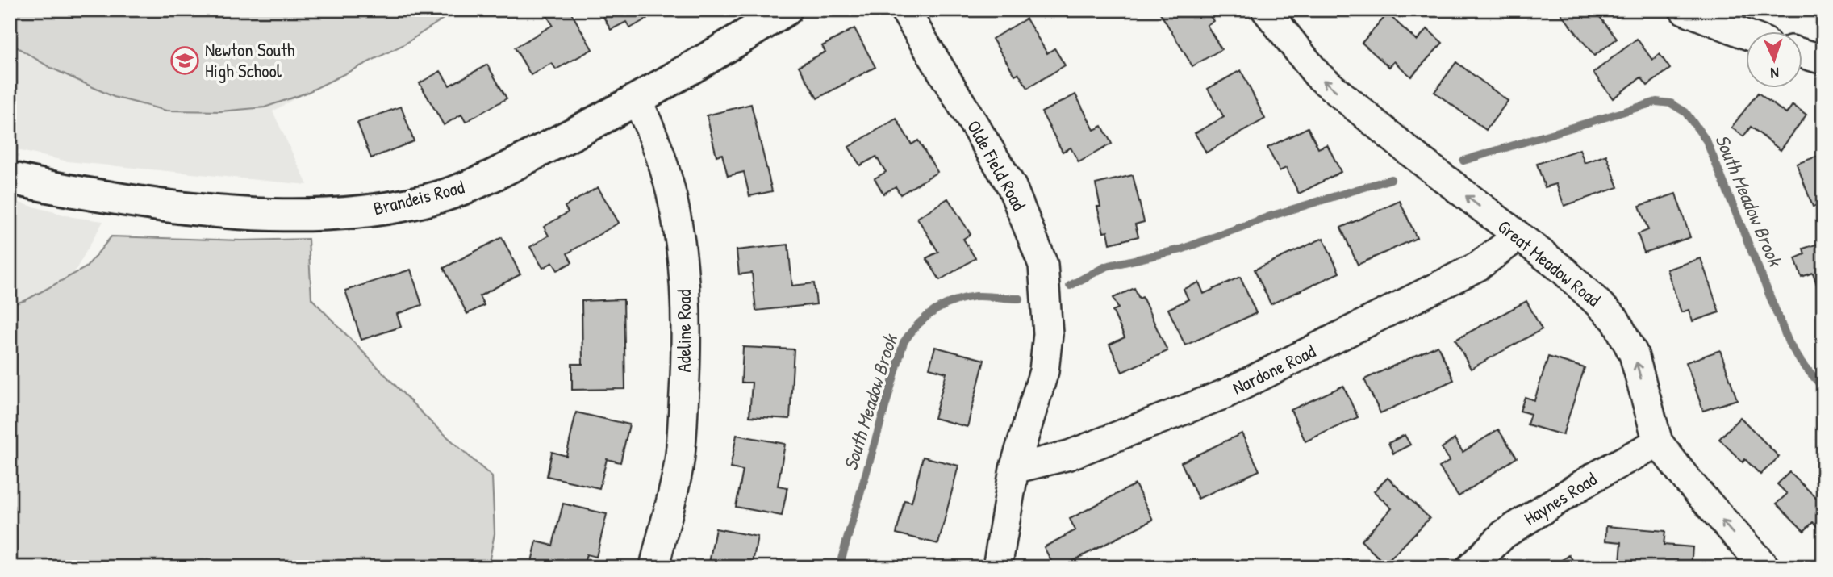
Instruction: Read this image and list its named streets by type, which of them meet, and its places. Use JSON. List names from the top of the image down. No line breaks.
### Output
{"streets":{"street":["Olde Field Road","Brandeis Road","Great Meadow Road","Adeline Road","Nardone Road","Haynes Road"]},"crossings":[["Olde Field Road","Nardone Road"],["Brandeis Road","Adeline Road"],["Great Meadow Road","Nardone Road"],["Great Meadow Road","Haynes Road"]],"one_way":["Great Meadow Road"],"water":["South Meadow Brook"],"places":{"school or university":["Newton South High School"]},"north":"bottom"}
